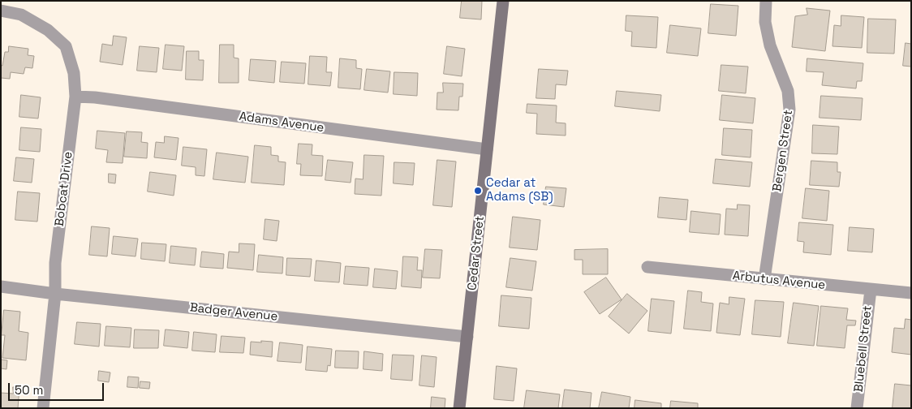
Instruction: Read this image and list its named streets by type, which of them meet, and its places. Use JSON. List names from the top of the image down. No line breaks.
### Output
{"streets":{"main road":["Cedar Street"],"street":["Adams Avenue","Bergen Street","Bobcat Drive","Arbutus Avenue","Badger Avenue","Bluebell Street"]},"crossings":[["Adams Avenue","Bobcat Drive"],["Adams Avenue","Cedar Street"],["Bergen Street","Arbutus Avenue"],["Bobcat Drive","Badger Avenue"],["Cedar Street","Badger Avenue"],["Arbutus Avenue","Bluebell Street"]],"places":["Cedar at Adams (SB)"],"scale_bar":"50 m"}
